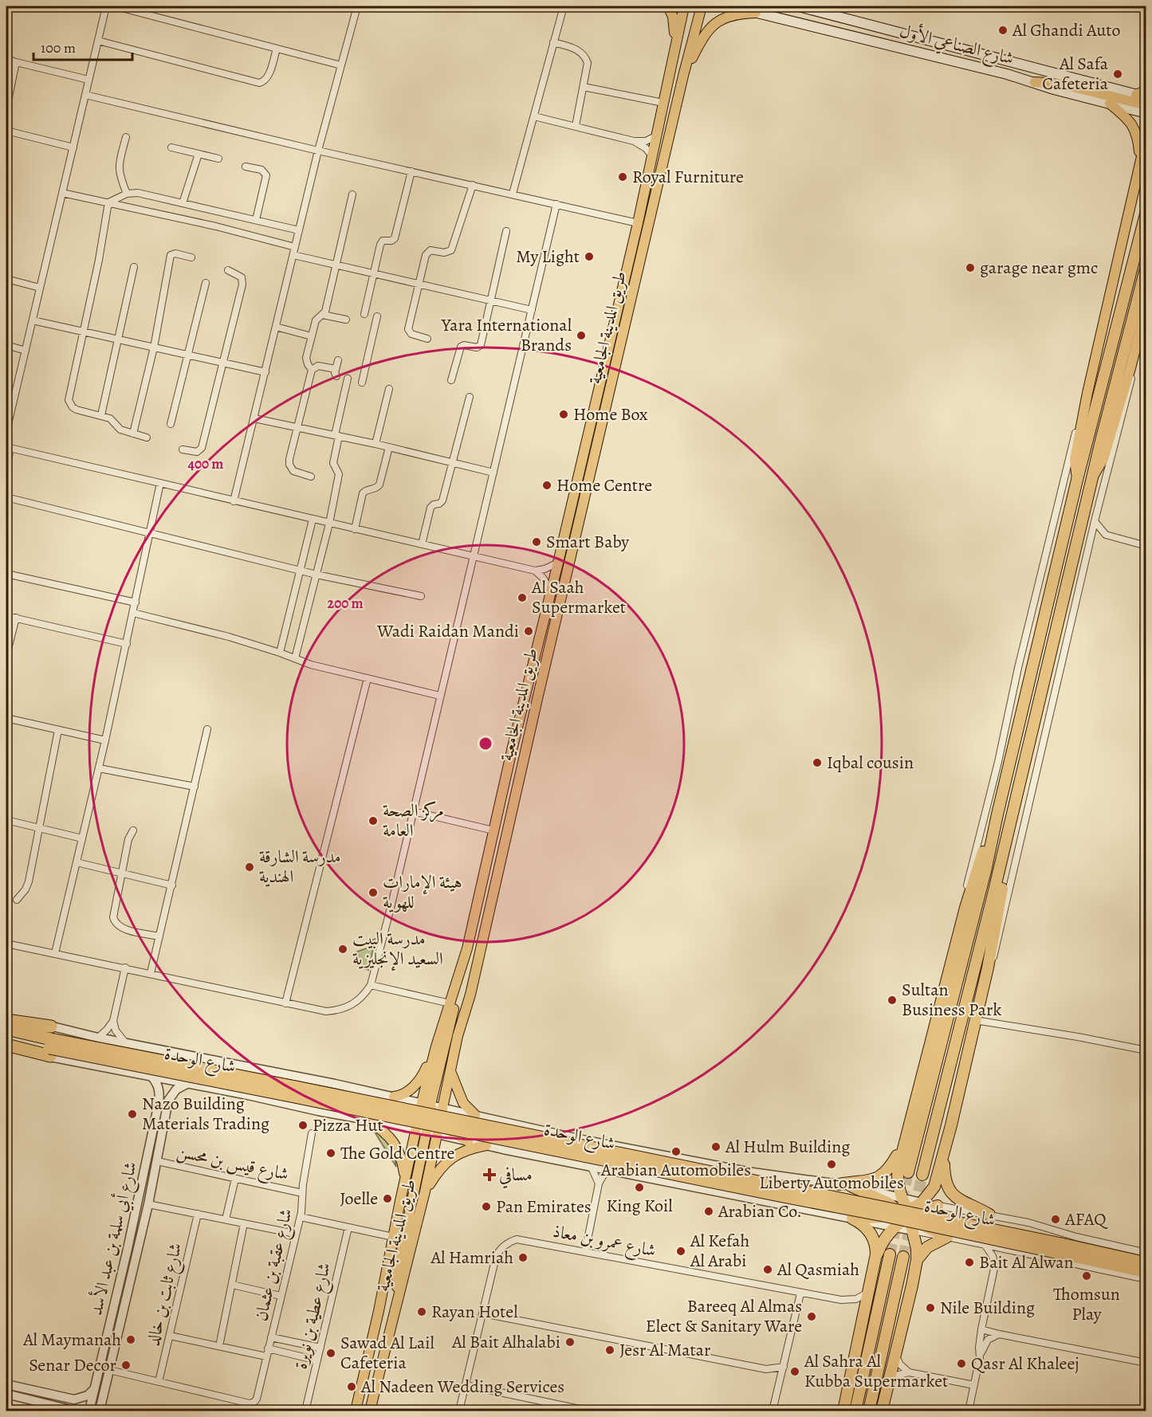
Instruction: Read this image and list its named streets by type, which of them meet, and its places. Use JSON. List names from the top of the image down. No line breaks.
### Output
{"streets":{"highway":["شارع الوحدة"],"main road":["شارع الصناعي الأول","طريق المدينة الجامعية"],"street":["شارع قيس بن محسن","شارع أبي سلمة بن عبد الأسد","شارع عمرو بن معاذ","شارع عقبة بن عثمان","شارع ثابت بن خالد","شارع عطية بن نويرة"]},"crossings":[["شارع قيس بن محسن","شارع أبي سلمة بن عبد الأسد"],["شارع قيس بن محسن","شارع عقبة بن عثمان"],["شارع عقبة بن عثمان","شارع ثابت بن خالد"]],"places":{"other":["Al Ghandi Auto","Al Safa Cafeteria","Royal Furniture","My Light","garage near gmc","Yara International Brands","Home Box","Home Centre","Smart Baby","Al Saah Supermarket","Wadi Raidan Mandi","Iqbal cousin","مركز الصحة العامة","مدرسة الشارقة الهندية","هيئة الإمارات للهوية","مدرسة البيت السعيد الإنجليزية","Sultan Business Park","Nazo Building Materials Trading","Pizza Hut","Al Hulm Building","Arabian Automobiles","The Gold Centre","Liberty Automobiles","King Koil","Joelle","Pan Emirates","Arabian Co.","AFAQ","Al Kefah Al Arabi","Al Hamriah","Bait Al Alwan","Al Qasmiah","Thomsun Play","Nile Building","Rayan Hotel","Bareeq Al Almas Elect & Sanitary Ware","Al Maymanah","Al Bait Alhalabi","Jesr Al Matar","Sawad Al Lail Cafeteria","Qasr Al Khaleej","Senar Decor","Al Sahra Al Kubba Supermarket","Al Nadeen Wedding Services"],"health":["مسافي"]},"scale_bar":"100 m","rings":["400 m","200 m"]}
